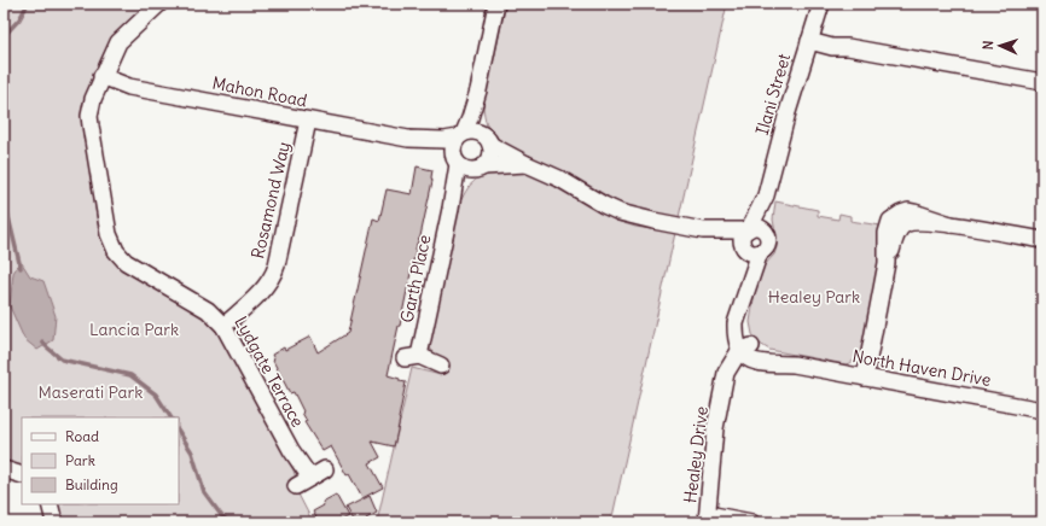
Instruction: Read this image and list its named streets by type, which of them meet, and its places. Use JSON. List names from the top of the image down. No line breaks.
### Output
{"streets":{"street":["Mahon Road","Ilani Street","Rosamond Way","Garth Place","North Haven Drive","Lydgate Terrace","Healey Drive"]},"crossings":[["Mahon Road","Ilani Street"],["Mahon Road","Rosamond Way"],["Mahon Road","Garth Place"],["Mahon Road","Lydgate Terrace"],["Rosamond Way","Lydgate Terrace"],["North Haven Drive","Healey Drive"]],"parks":["Healey Park","Lancia Park","Maserati Park"],"legend":["Road","Park","Building"],"north":"left"}
